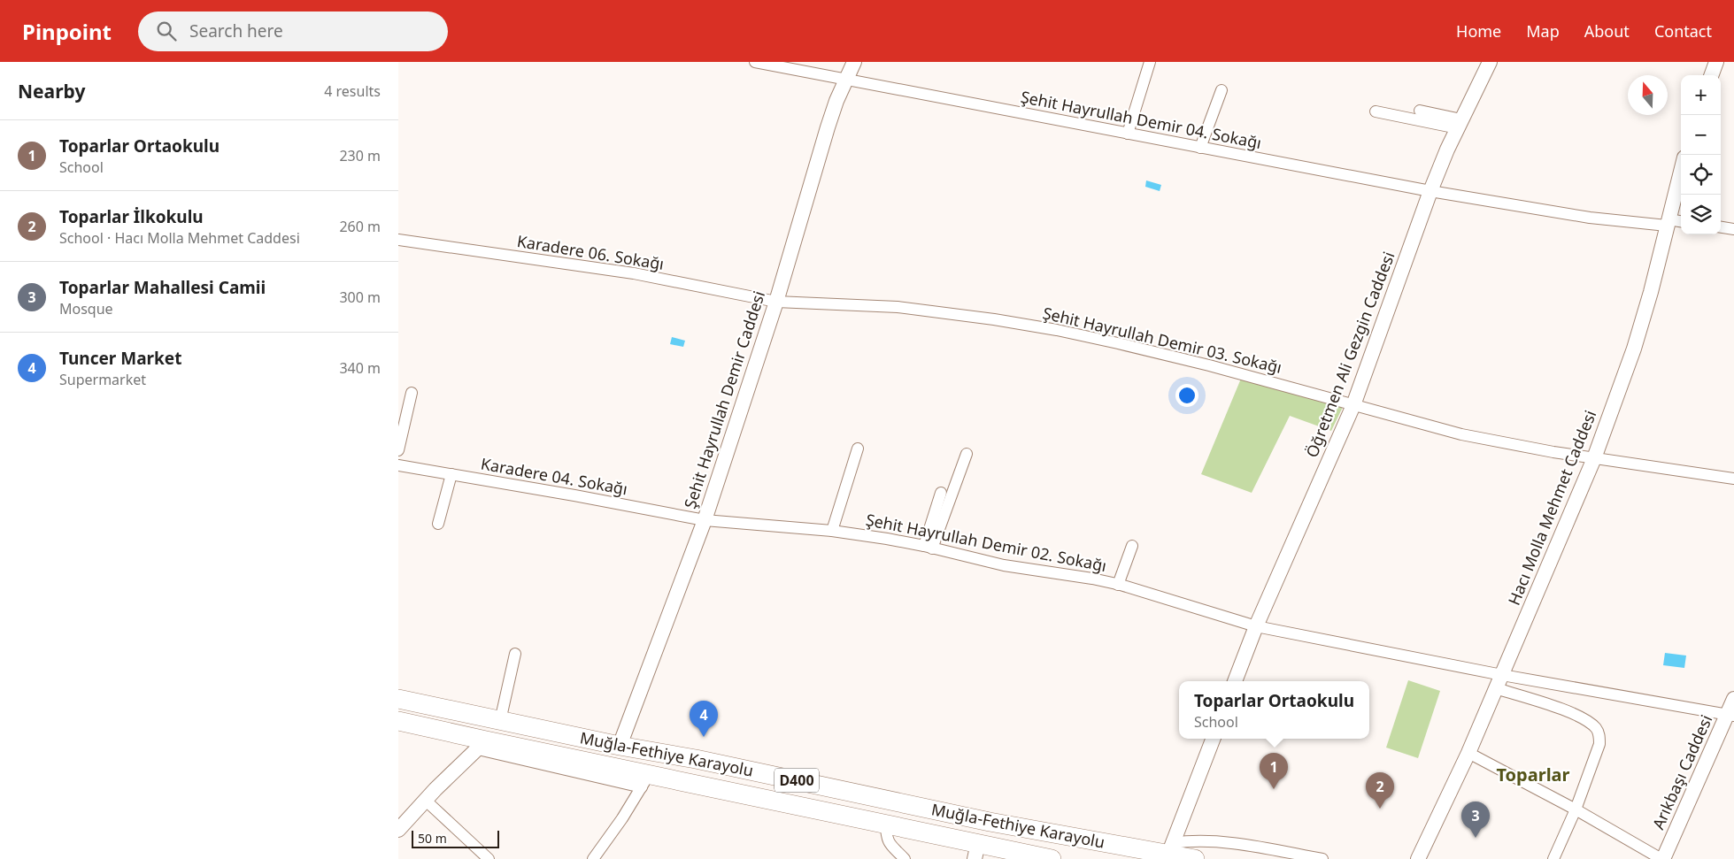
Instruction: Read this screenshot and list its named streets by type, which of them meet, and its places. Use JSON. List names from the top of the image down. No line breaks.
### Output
{"streets":{"highway":["Muğla-Fethiye Karayolu","D400"],"street":["Şehit Hayrullah Demir 04. Sokağı","Karadere 06. Sokağı","Şehit Hayrullah Demir 03. Sokağı","Öğretmen Ali Gezgin Caddesi","Şehit Hayrullah Demir Caddesi","Karadere 04. Sokağı","Hacı Molla Mehmet Caddesi","Şehit Hayrullah Demir 02. Sokağı","Arıkbaşı Caddesi"]},"crossings":[["Şehit Hayrullah Demir 04. Sokağı","Öğretmen Ali Gezgin Caddesi"],["Şehit Hayrullah Demir 04. Sokağı","Şehit Hayrullah Demir Caddesi"],["Şehit Hayrullah Demir 04. Sokağı","Hacı Molla Mehmet Caddesi"],["Karadere 06. Sokağı","Şehit Hayrullah Demir 03. Sokağı"],["Karadere 06. Sokağı","Şehit Hayrullah Demir Caddesi"],["Şehit Hayrullah Demir 03. Sokağı","Öğretmen Ali Gezgin Caddesi"],["Şehit Hayrullah Demir 03. Sokağı","Şehit Hayrullah Demir Caddesi"],["Şehit Hayrullah Demir 03. Sokağı","Hacı Molla Mehmet Caddesi"],["Öğretmen Ali Gezgin Caddesi","Şehit Hayrullah Demir 02. Sokağı"],["Şehit Hayrullah Demir Caddesi","Karadere 04. Sokağı"],["Şehit Hayrullah Demir Caddesi","Şehit Hayrullah Demir 02. Sokağı"],["Şehit Hayrullah Demir Caddesi","Muğla-Fethiye Karayolu"],["Karadere 04. Sokağı","Şehit Hayrullah Demir 02. Sokağı"],["Hacı Molla Mehmet Caddesi","Şehit Hayrullah Demir 02. Sokağı"],["Şehit Hayrullah Demir 02. Sokağı","Arıkbaşı Caddesi"]],"districts":["Toparlar"],"scale_bar":"50 m","north":"top","page":{"header":"Pinpoint","search":"Search here","nav":["Home","Map","About","Contact"],"heading":["Nearby","4 results"],"map_buttons":["+","−"],"list":[{"mark":"1","name":"Toparlar Ortaokulu","note":"School","value":"230 m"},{"mark":"2","name":"Toparlar İlkokulu","note":"School · Hacı Molla Mehmet Caddesi","value":"260 m"},{"mark":"3","name":"Toparlar Mahallesi Camii","note":"Mosque","value":"300 m"},{"mark":"4","name":"Tuncer Market","note":"Supermarket","value":"340 m"}],"popup":["Toparlar Ortaokulu","School"],"pins":["4","1","2","3"],"scale":"50 m"}}
